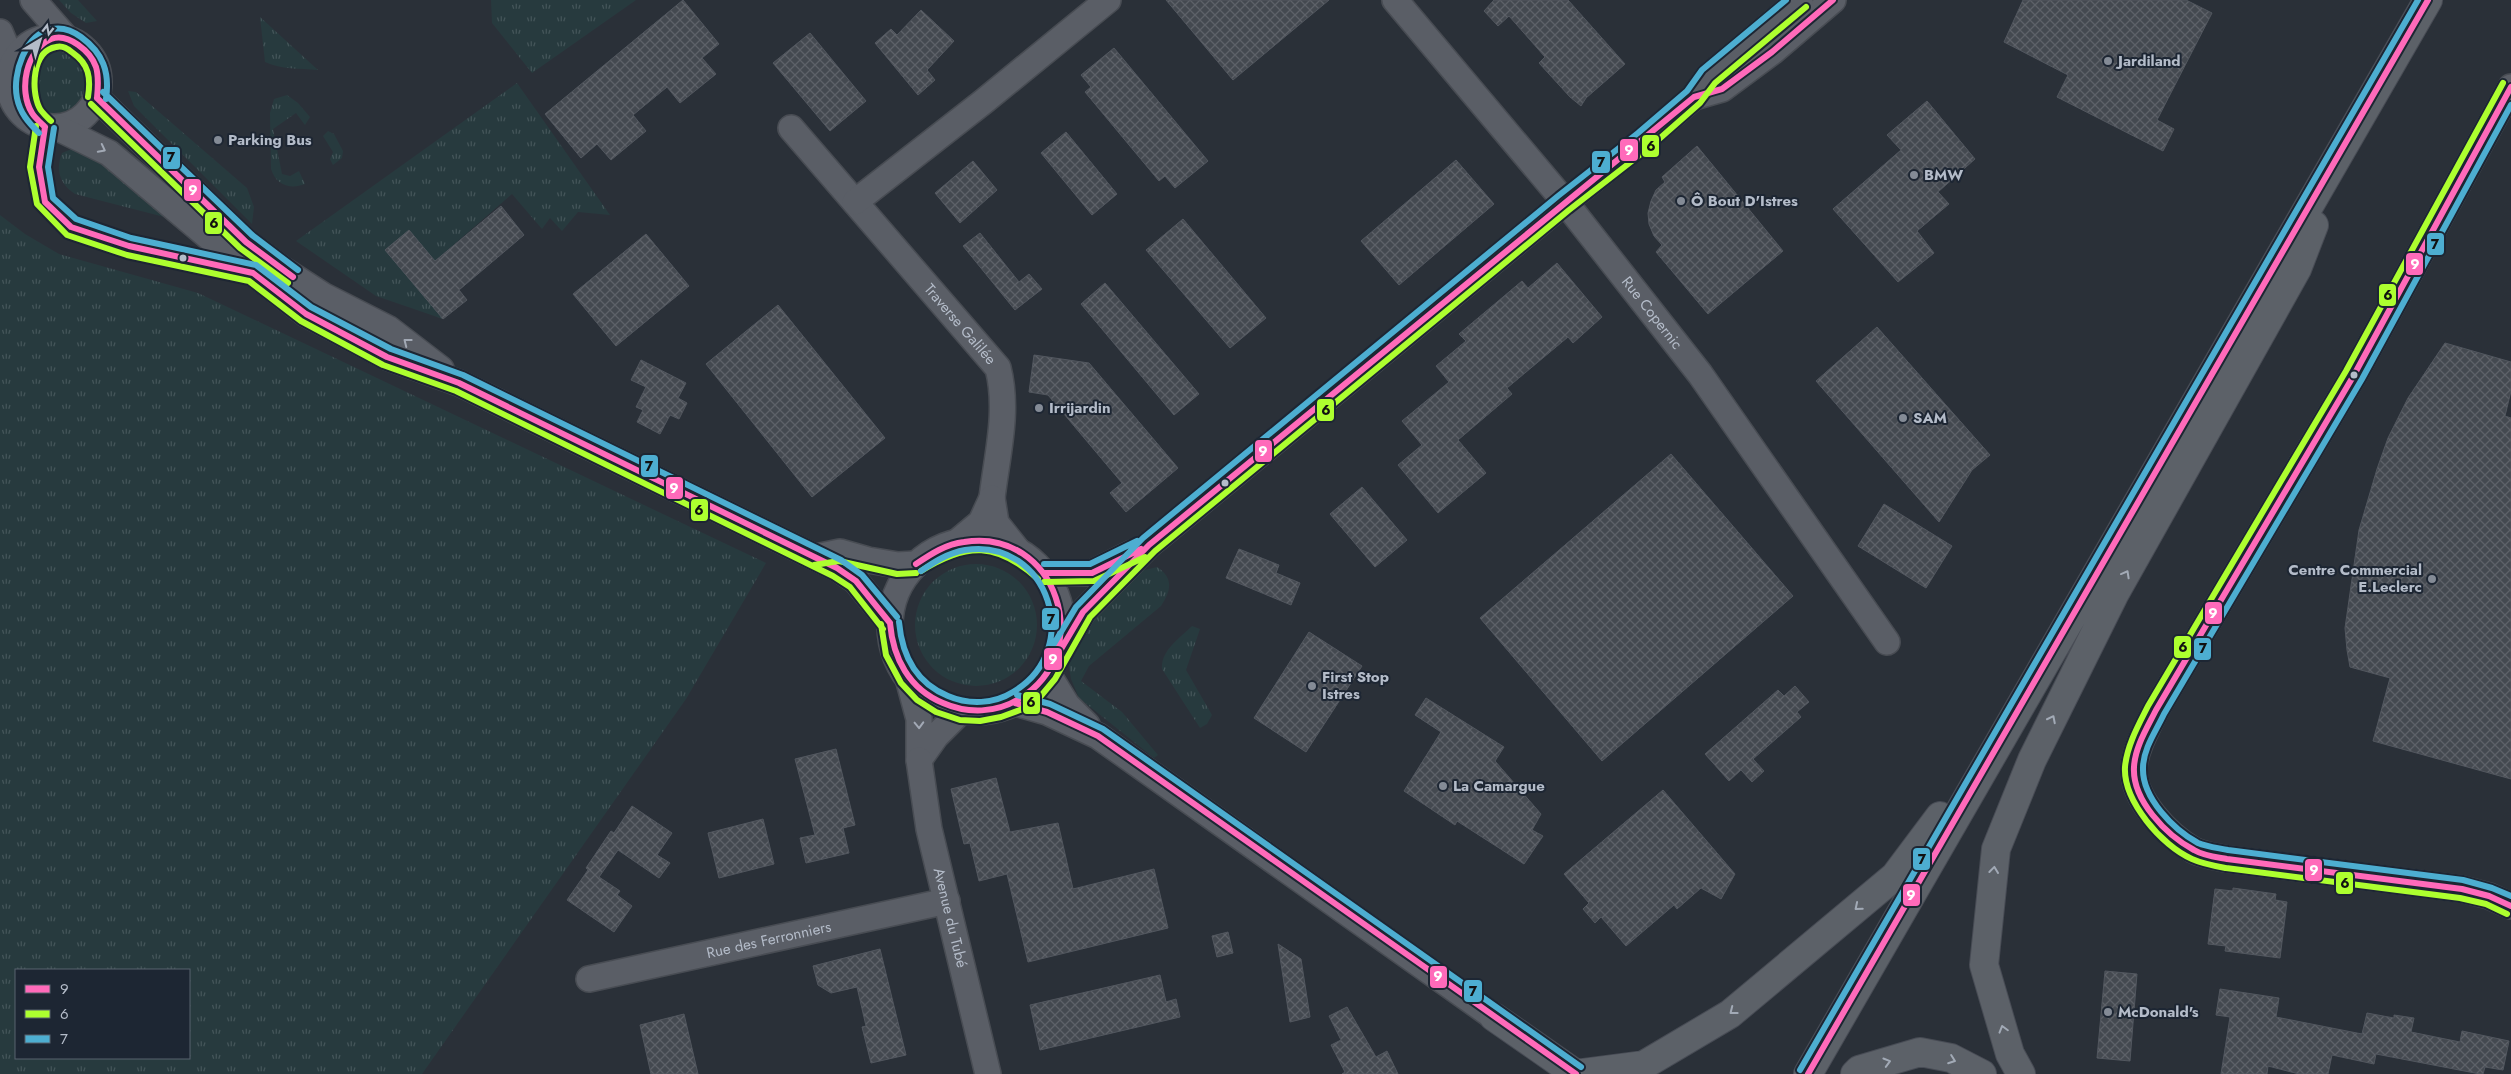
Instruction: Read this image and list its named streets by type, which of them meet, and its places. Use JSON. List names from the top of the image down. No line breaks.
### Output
{"streets":{"street":["Rue Copernic","Traverse Galilée","Avenue du Tubé","Rue des Ferronniers"]},"crossings":[["Traverse Galilée","Avenue du Tubé"],["Avenue du Tubé","Rue des Ferronniers"]],"places":["Jardiland","Parking Bus","BMW","Ô Bout D'Istres","Irrijardin","SAM","Centre Commercial E.Leclerc","First Stop Istres","La Camargue","McDonald's"],"lines":["transit line 9","transit line 7","transit line 6"],"legend":["9","6","7"],"north":"top right"}
